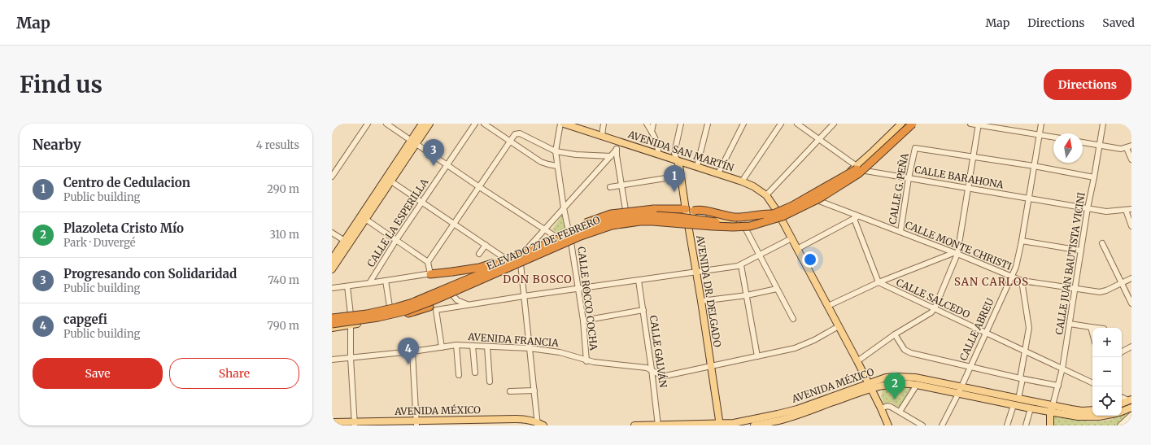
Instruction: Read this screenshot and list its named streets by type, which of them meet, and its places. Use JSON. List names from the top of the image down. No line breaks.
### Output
{"streets":{"highway":["ELEVADO 27 DE FEBRERO"],"main road":["AVENIDA SAN MARTÍN","AVENIDA DR. DELGADO","AVENIDA MÉXICO"],"street":["CALLE BARAHONA","CALLE G. PEÑA","CALLE LA ESPERILLA","CALLE MONTE CHRISTI","CALLE JUAN BAUTISTA VICINI","CALLE ROCCO COCHA","CALLE SALCEDO","CALLE ABREU","AVENIDA FRANCIA","CALLE GALVÁN"]},"crossings":[["AVENIDA SAN MARTÍN","ELEVADO 27 DE FEBRERO"],["AVENIDA SAN MARTÍN","AVENIDA DR. DELGADO"],["AVENIDA SAN MARTÍN","AVENIDA FRANCIA"],["AVENIDA SAN MARTÍN","AVENIDA MÉXICO"],["CALLE BARAHONA","CALLE G. PEÑA"],["CALLE BARAHONA","CALLE JUAN BAUTISTA VICINI"],["CALLE BARAHONA","CALLE ABREU"],["CALLE G. PEÑA","CALLE MONTE CHRISTI"],["ELEVADO 27 DE FEBRERO","CALLE ROCCO COCHA"],["CALLE MONTE CHRISTI","CALLE JUAN BAUTISTA VICINI"],["CALLE MONTE CHRISTI","CALLE ABREU"],["CALLE JUAN BAUTISTA VICINI","CALLE SALCEDO"],["CALLE JUAN BAUTISTA VICINI","AVENIDA MÉXICO"],["AVENIDA DR. DELGADO","AVENIDA FRANCIA"],["AVENIDA DR. DELGADO","AVENIDA MÉXICO"],["CALLE ROCCO COCHA","AVENIDA FRANCIA"],["CALLE SALCEDO","CALLE ABREU"],["CALLE ABREU","AVENIDA MÉXICO"],["AVENIDA FRANCIA","CALLE GALVÁN"],["CALLE GALVÁN","AVENIDA MÉXICO"]],"districts":["DON BOSCO","SAN CARLOS"],"north":"top","page":{"header":"Map","nav":["Map","Directions","Saved"],"buttons":["Directions",["Save","Share"]],"title":"Find us","heading":["Nearby","4 results"],"pins":["3","1","4","2"],"list":[{"mark":"1","name":"Centro de Cedulacion","note":"Public building","value":"290 m"},{"mark":"2","name":"Plazoleta Cristo Mío","note":"Park · Duvergé","value":"310 m"},{"mark":"3","name":"Progresando con Solidaridad","note":"Public building","value":"740 m"},{"mark":"4","name":"capgefi","note":"Public building","value":"790 m"}],"map_buttons":["+","−"]}}
